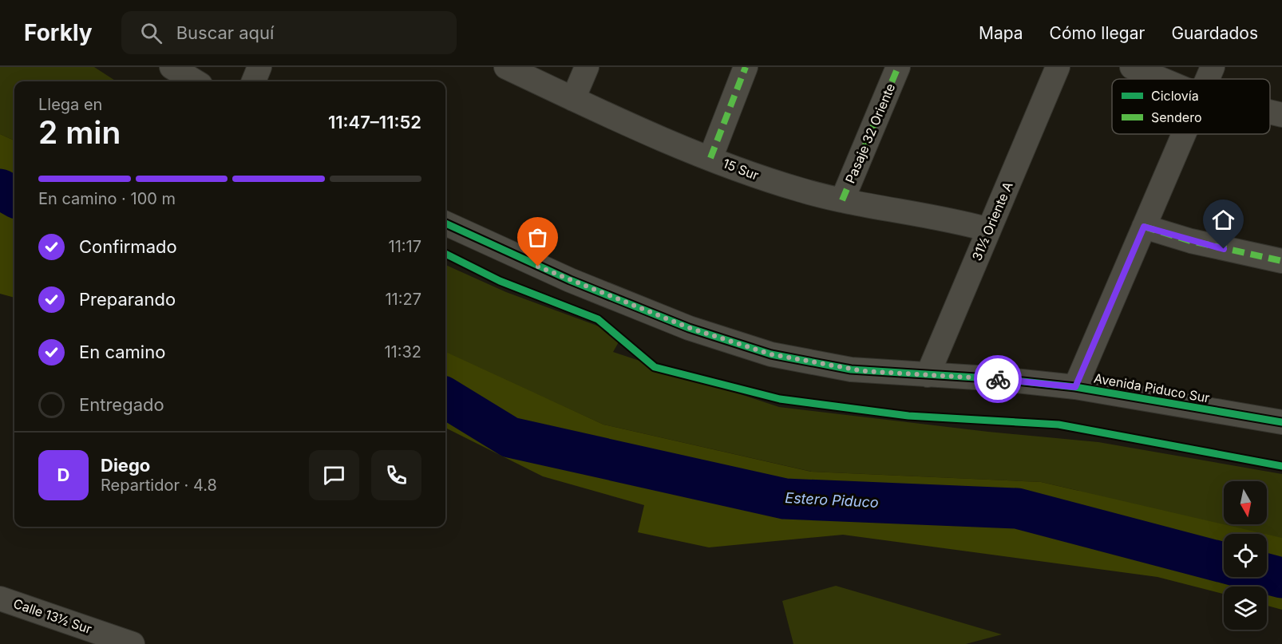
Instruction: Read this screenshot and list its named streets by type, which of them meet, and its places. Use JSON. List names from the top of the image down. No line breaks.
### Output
{"streets":{"street":["Pasaje 32 Oriente","15 Sur","31½ Oriente A","Avenida Piduco Sur","Calle 13½ Sur"]},"crossings":[["Pasaje 32 Oriente","15 Sur"],["15 Sur","31½ Oriente A"],["31½ Oriente A","Avenida Piduco Sur"]],"water":["Estero Piduco"],"legend":["Ciclovía","Sendero"],"north":"bottom","page":{"header":"Forkly","search":"Buscar aquí","nav":["Mapa","Cómo llegar","Guardados"],"heading":["2 min","Llega en","11:47–11:52"],"panel":["Diego","Repartidor · 4.8"],"bar":"En camino · 100 m","list":[["Confirmado","11:17"],["Preparando","11:27"],["En camino","11:32"],"Entregado"],"round":"D"}}
